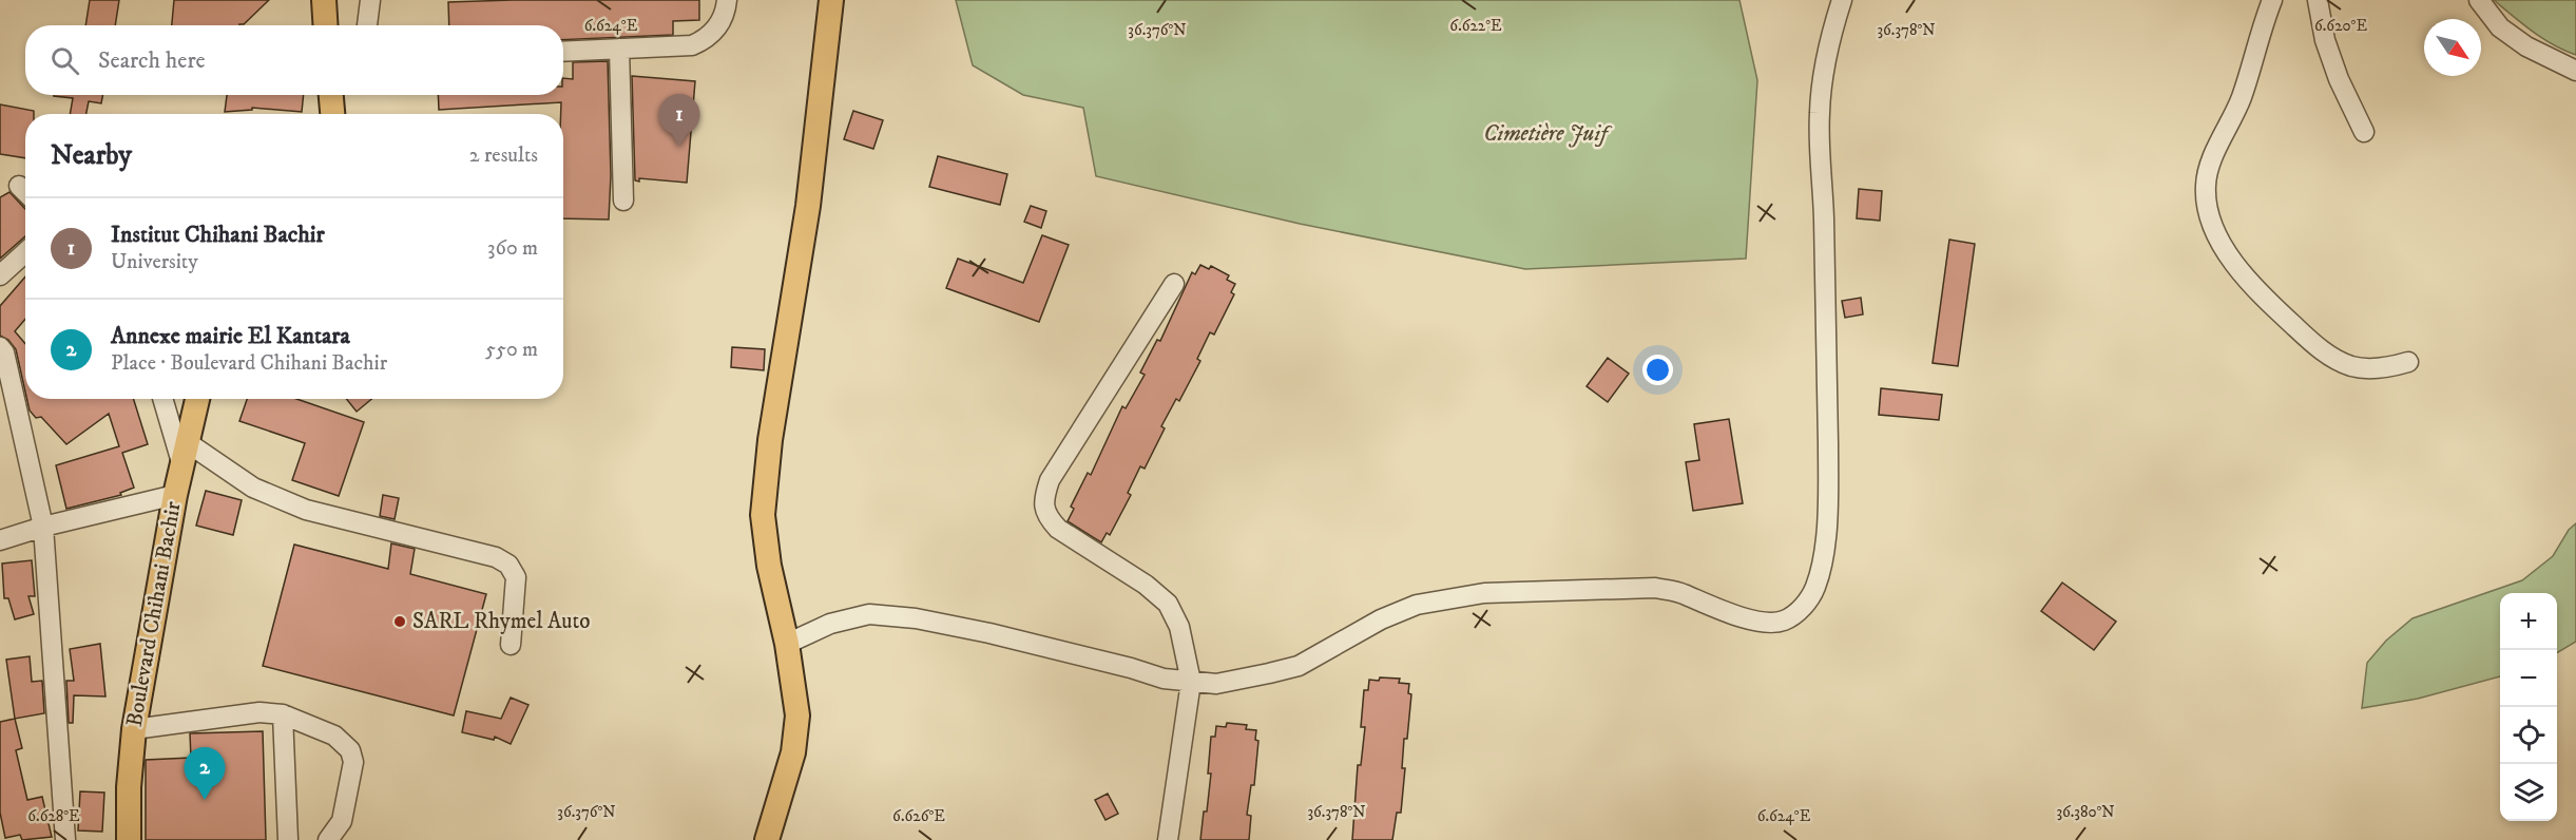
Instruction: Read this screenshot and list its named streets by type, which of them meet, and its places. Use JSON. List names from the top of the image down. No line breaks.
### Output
{"streets":{"main road":["Boulevard Chihani Bachir"]},"parks":["Cimetière Juif"],"places":["SARL Rhymel Auto"],"north":"bottom right","page":{"search":"Search here","pins":["1","2"],"heading":["Nearby","2 results"],"list":[{"mark":"1","name":"Institut Chihani Bachir","note":"University","value":"360 m"},{"mark":"2","name":"Annexe mairie El Kantara","note":"Place · Boulevard Chihani Bachir","value":"550 m"}],"map_buttons":["+","−"]},"coordinates":["6.624°E","6.622°E","6.620°E","36.376°N","36.378°N","36.380°N","6.628°E","6.626°E"]}
